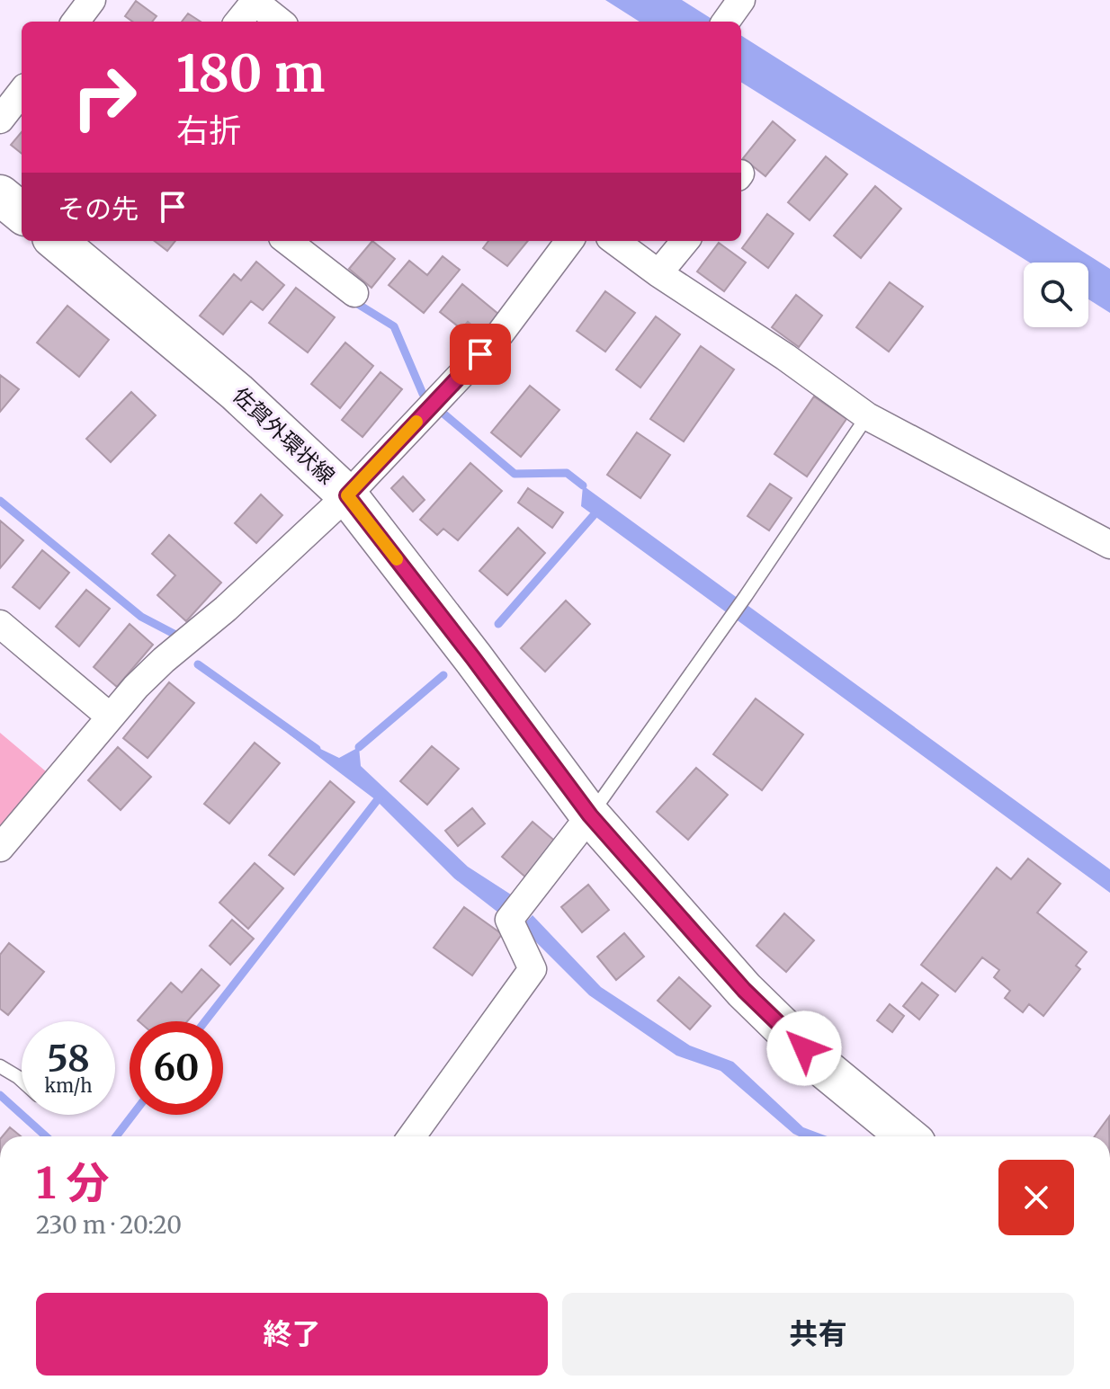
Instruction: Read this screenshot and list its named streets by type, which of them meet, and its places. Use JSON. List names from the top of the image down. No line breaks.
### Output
{"streets":{"main road":["佐賀外環状線"]},"page":{"turn":["180 m","右折"],"then":"その先","speed":"58 km/h","limit":"60","heading":["1 分","230 m · 20:20"],"buttons":["終了","共有"]}}
